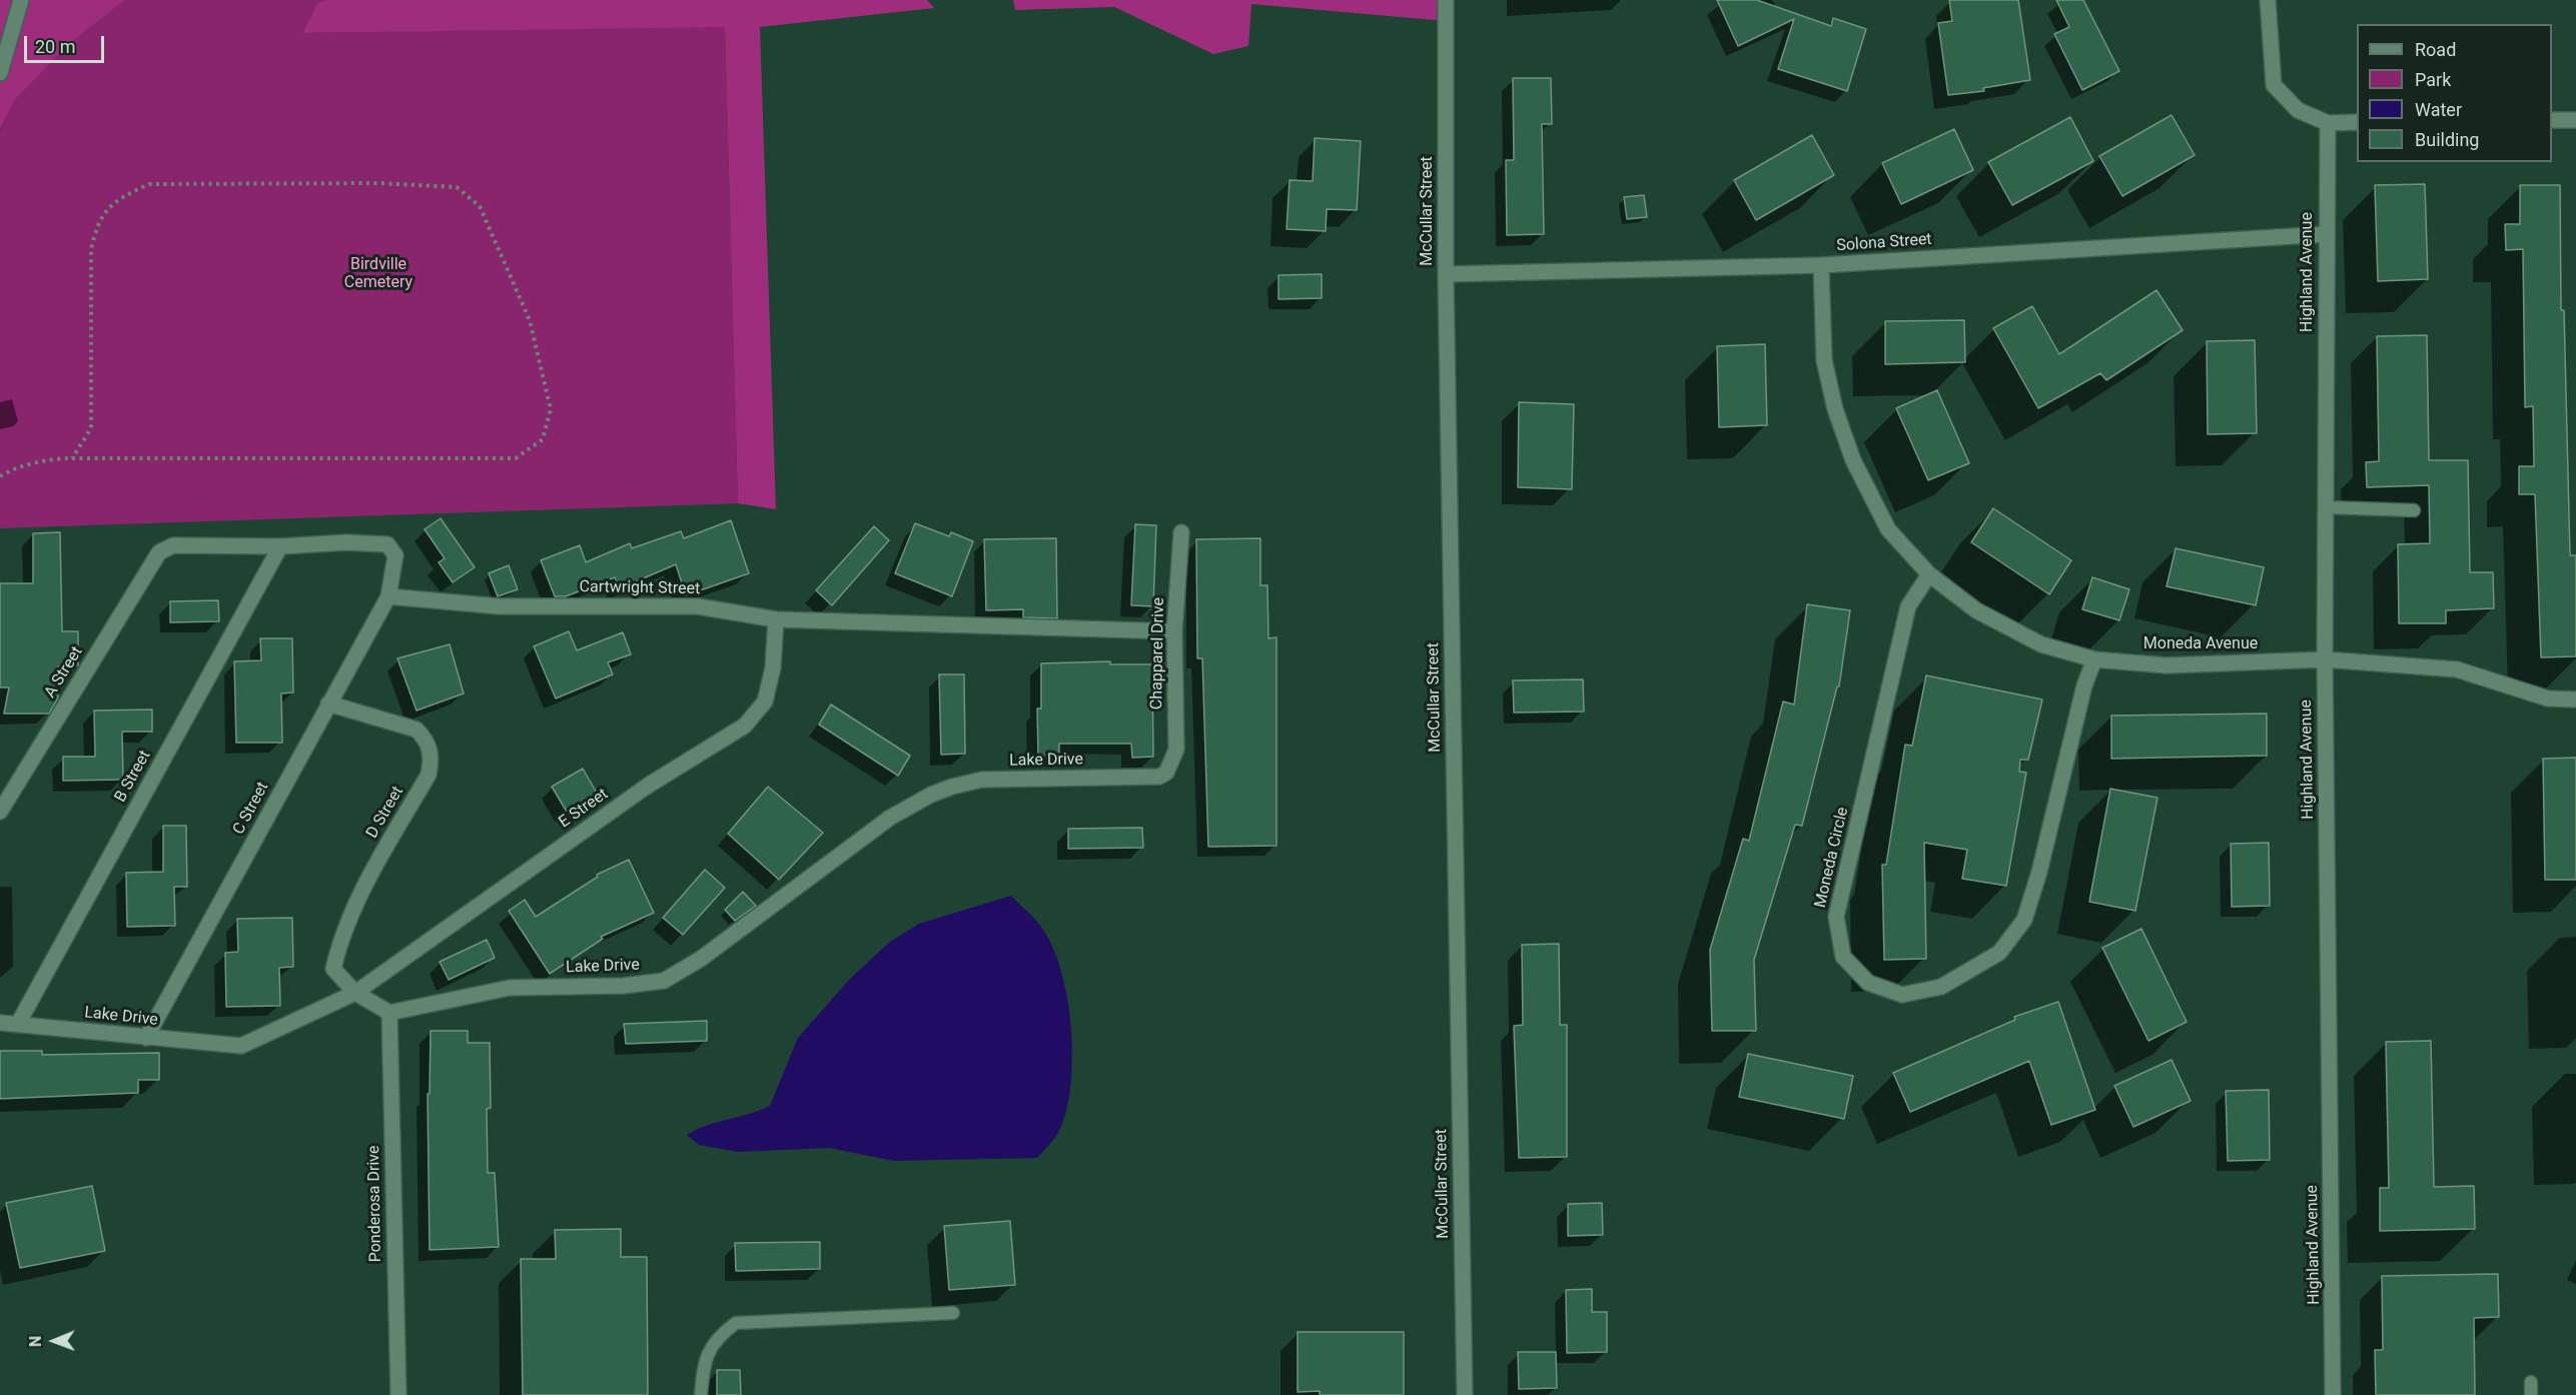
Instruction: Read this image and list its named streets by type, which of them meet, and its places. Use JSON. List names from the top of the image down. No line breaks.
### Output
{"streets":{"street":["McCullar Street","Solona Street","Highland Avenue","Cartwright Street","Moneda Avenue","Chapparel Drive","A Street","Lake Drive","B Street","C Street","E Street","D Street","Moneda Circle","Ponderosa Drive"]},"crossings":[["McCullar Street","Solona Street"],["Solona Street","Highland Avenue"],["Solona Street","Moneda Avenue"],["Highland Avenue","Moneda Avenue"],["Cartwright Street","Chapparel Drive"],["Cartwright Street","C Street"],["Cartwright Street","E Street"],["Moneda Avenue","Moneda Circle"],["Chapparel Drive","Lake Drive"],["A Street","B Street"],["Lake Drive","B Street"],["Lake Drive","C Street"],["Lake Drive","E Street"],["Lake Drive","D Street"],["Lake Drive","Ponderosa Drive"],["C Street","D Street"],["E Street","D Street"]],"parks":["Birdville Cemetery"],"legend":["Road","Park","Water","Building"],"scale_bar":"20 m","north":"left"}
